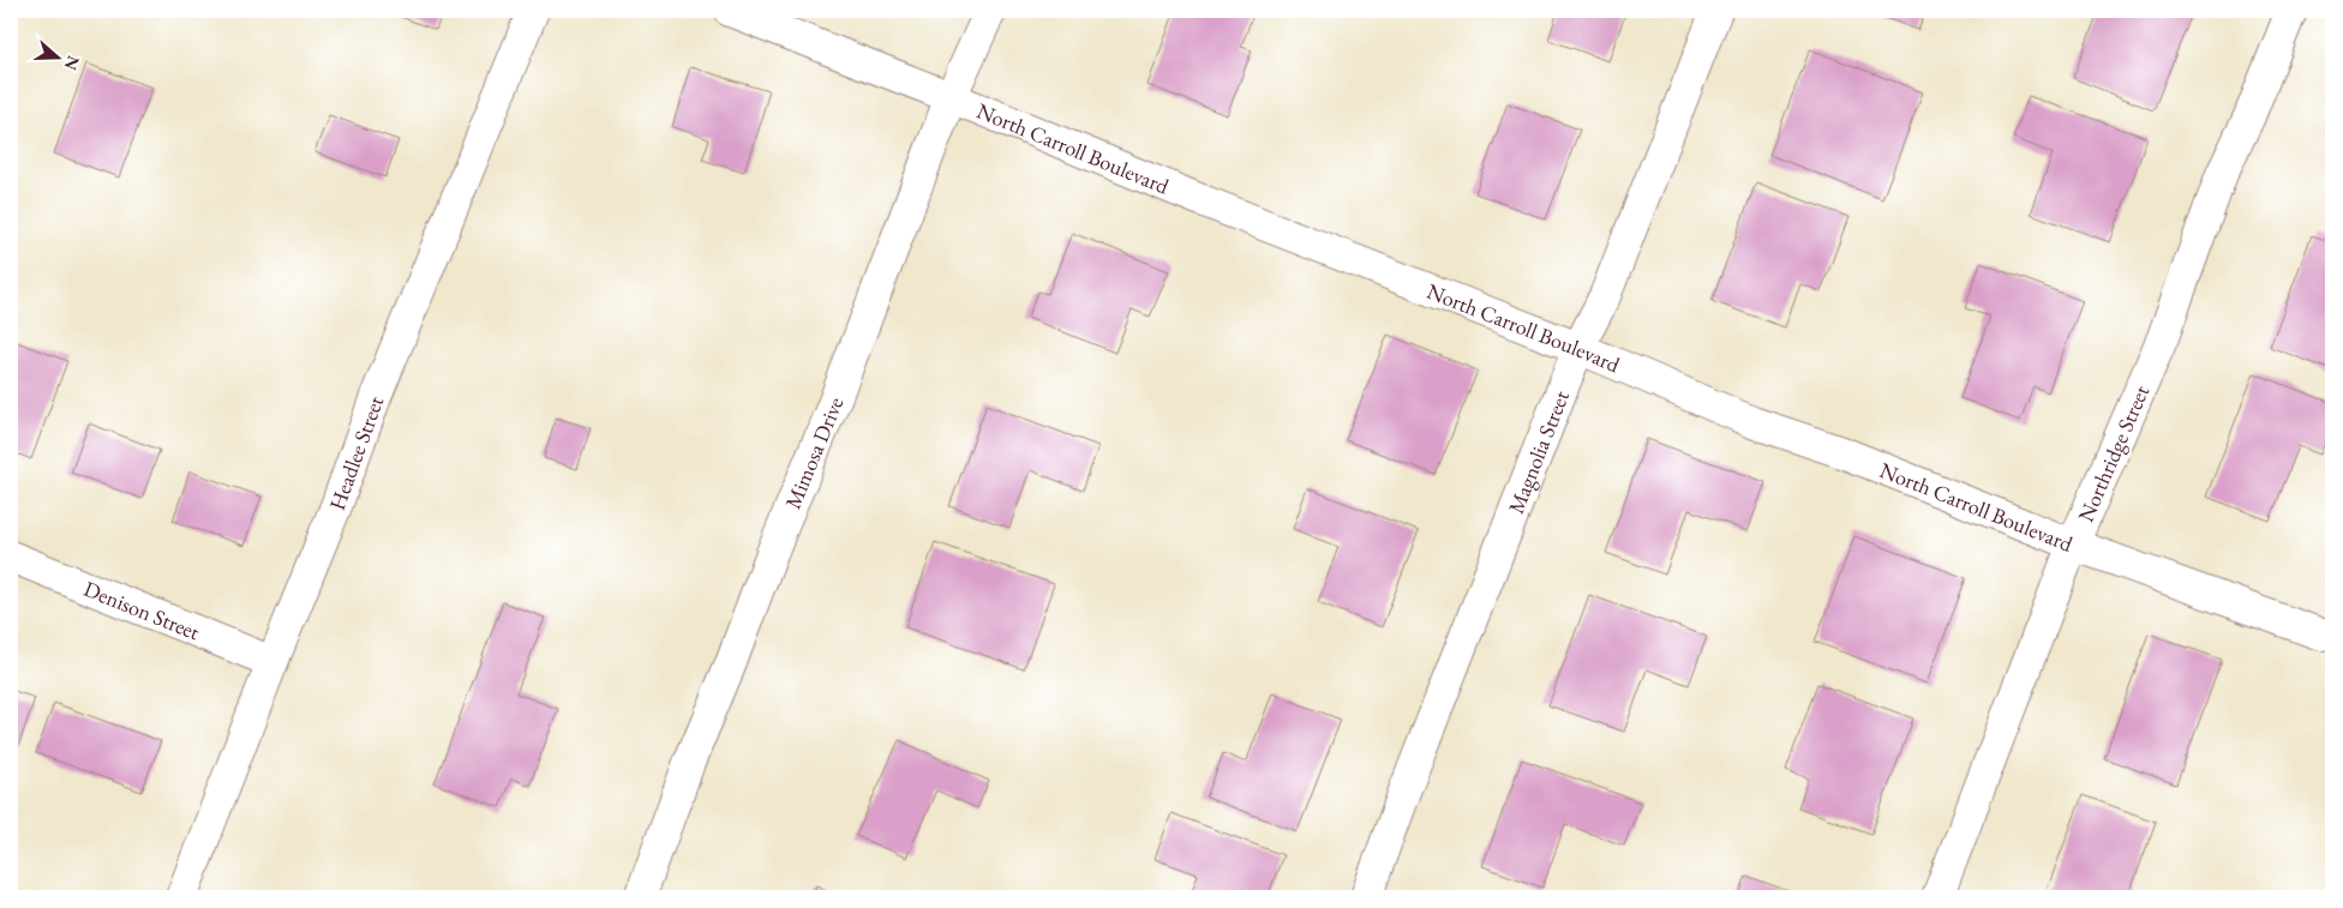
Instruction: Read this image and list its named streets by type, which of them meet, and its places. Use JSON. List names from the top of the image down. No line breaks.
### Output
{"streets":{"street":["North Carroll Boulevard","Magnolia Street","Headlee Street","Mimosa Drive","Northridge Street","Denison Street"]},"crossings":[["North Carroll Boulevard","Magnolia Street"],["North Carroll Boulevard","Mimosa Drive"],["North Carroll Boulevard","Northridge Street"],["Headlee Street","Denison Street"]],"north":"right"}
